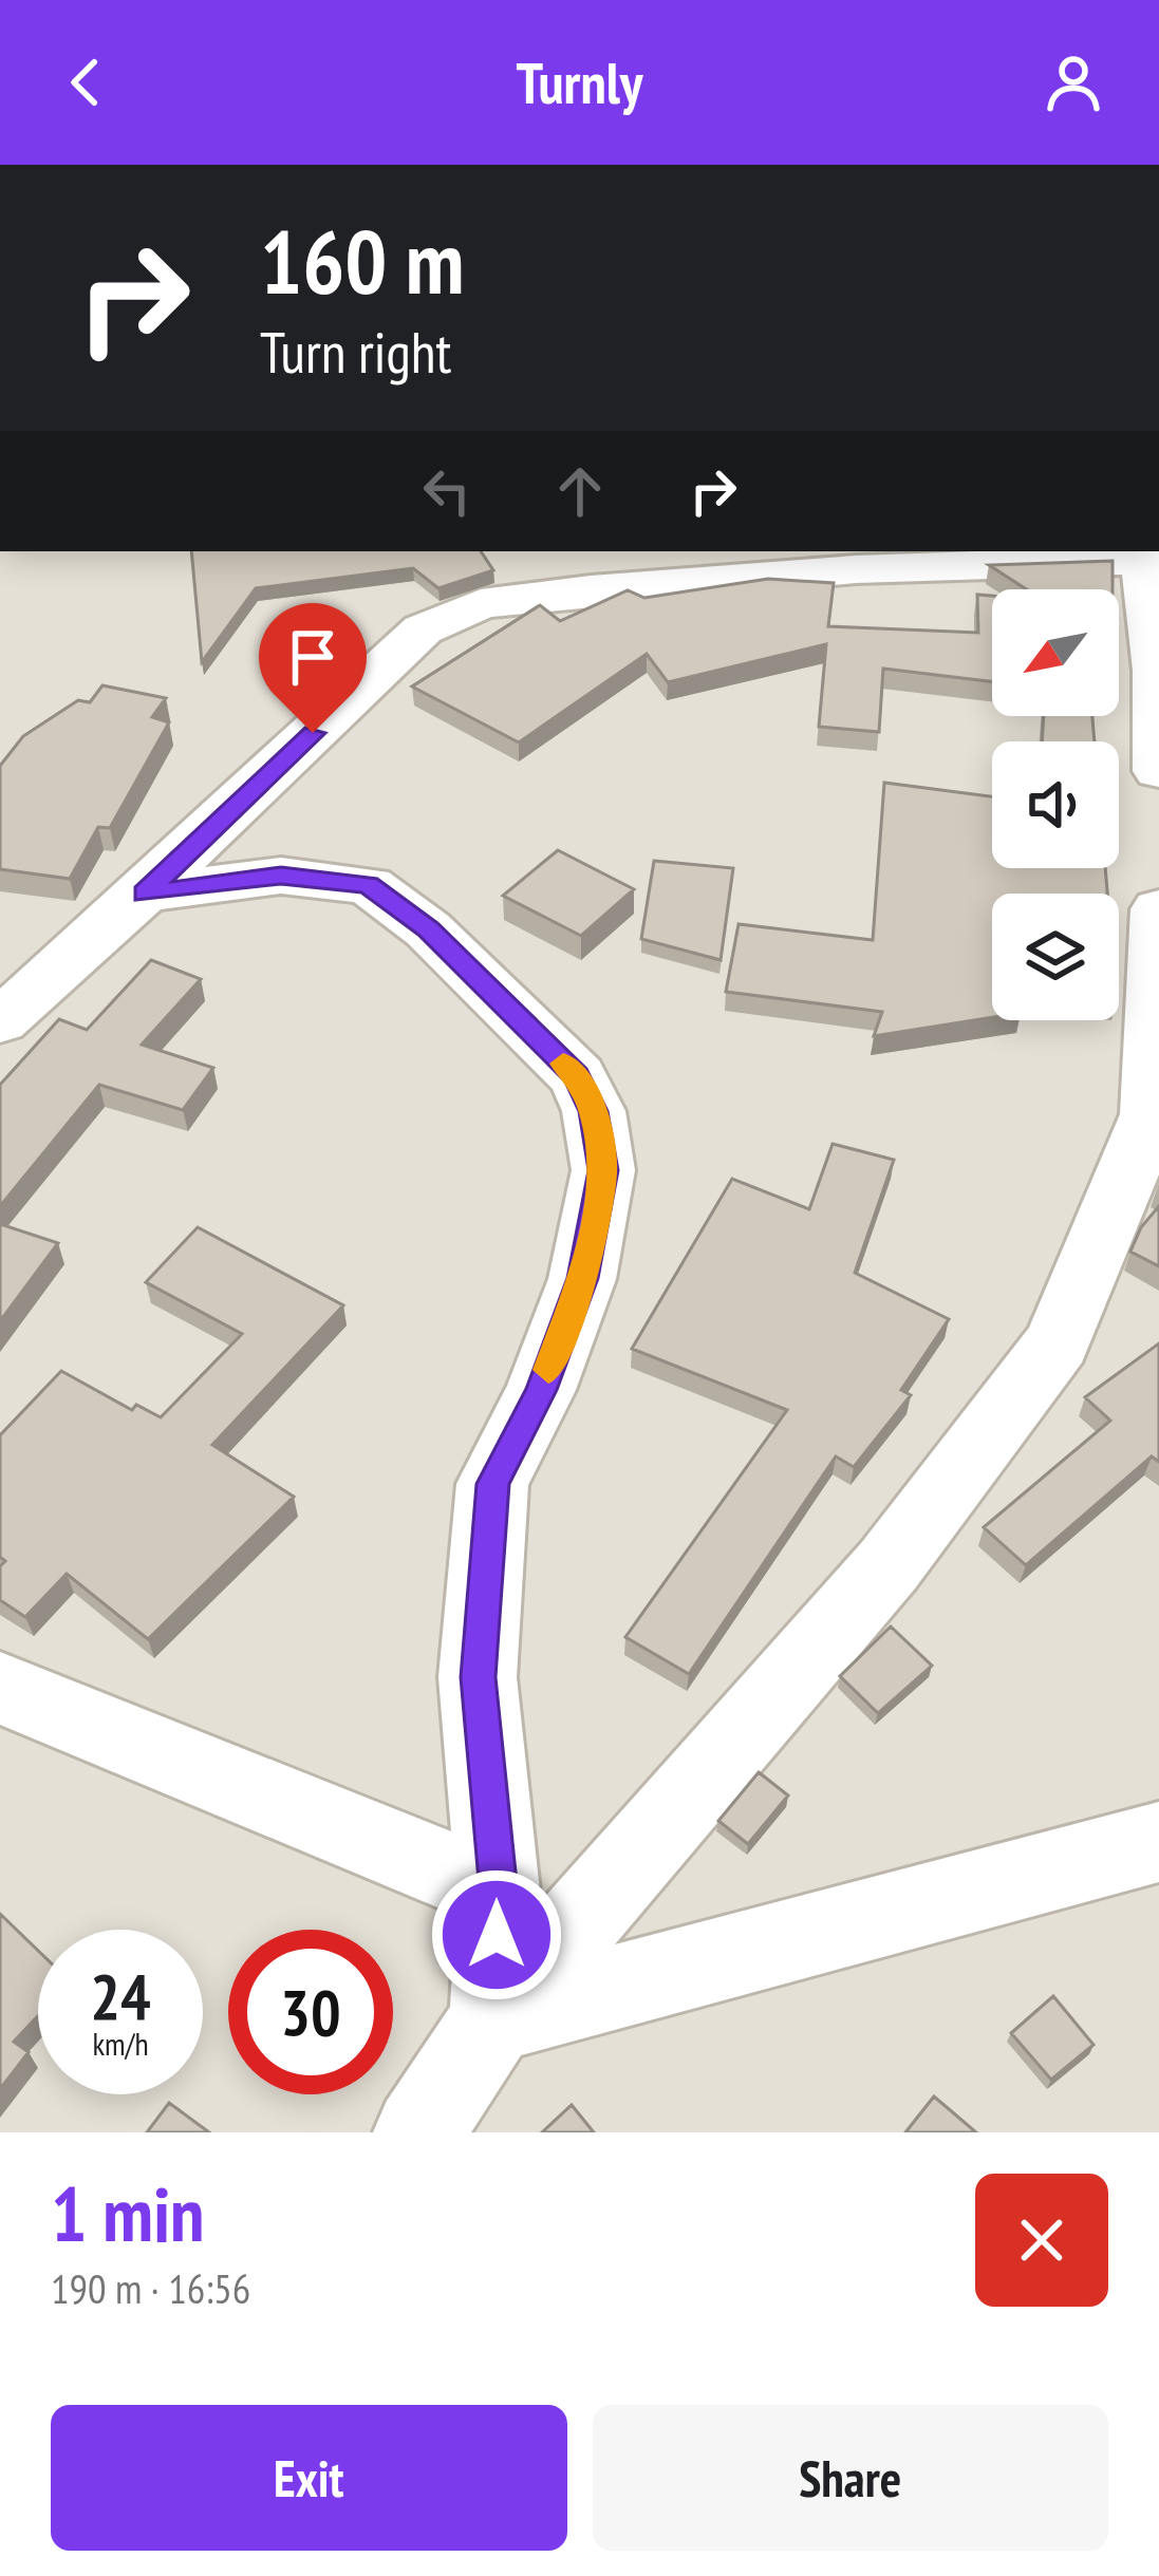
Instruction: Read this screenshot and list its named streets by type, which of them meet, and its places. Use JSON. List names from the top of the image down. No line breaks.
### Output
{"north":"bottom left","page":{"header":"Turnly","turn":["160 m","Turn right"],"speed":"24 km/h","limit":"30","heading":["1 min","190 m · 16:56"],"buttons":["Exit","Share"]}}
